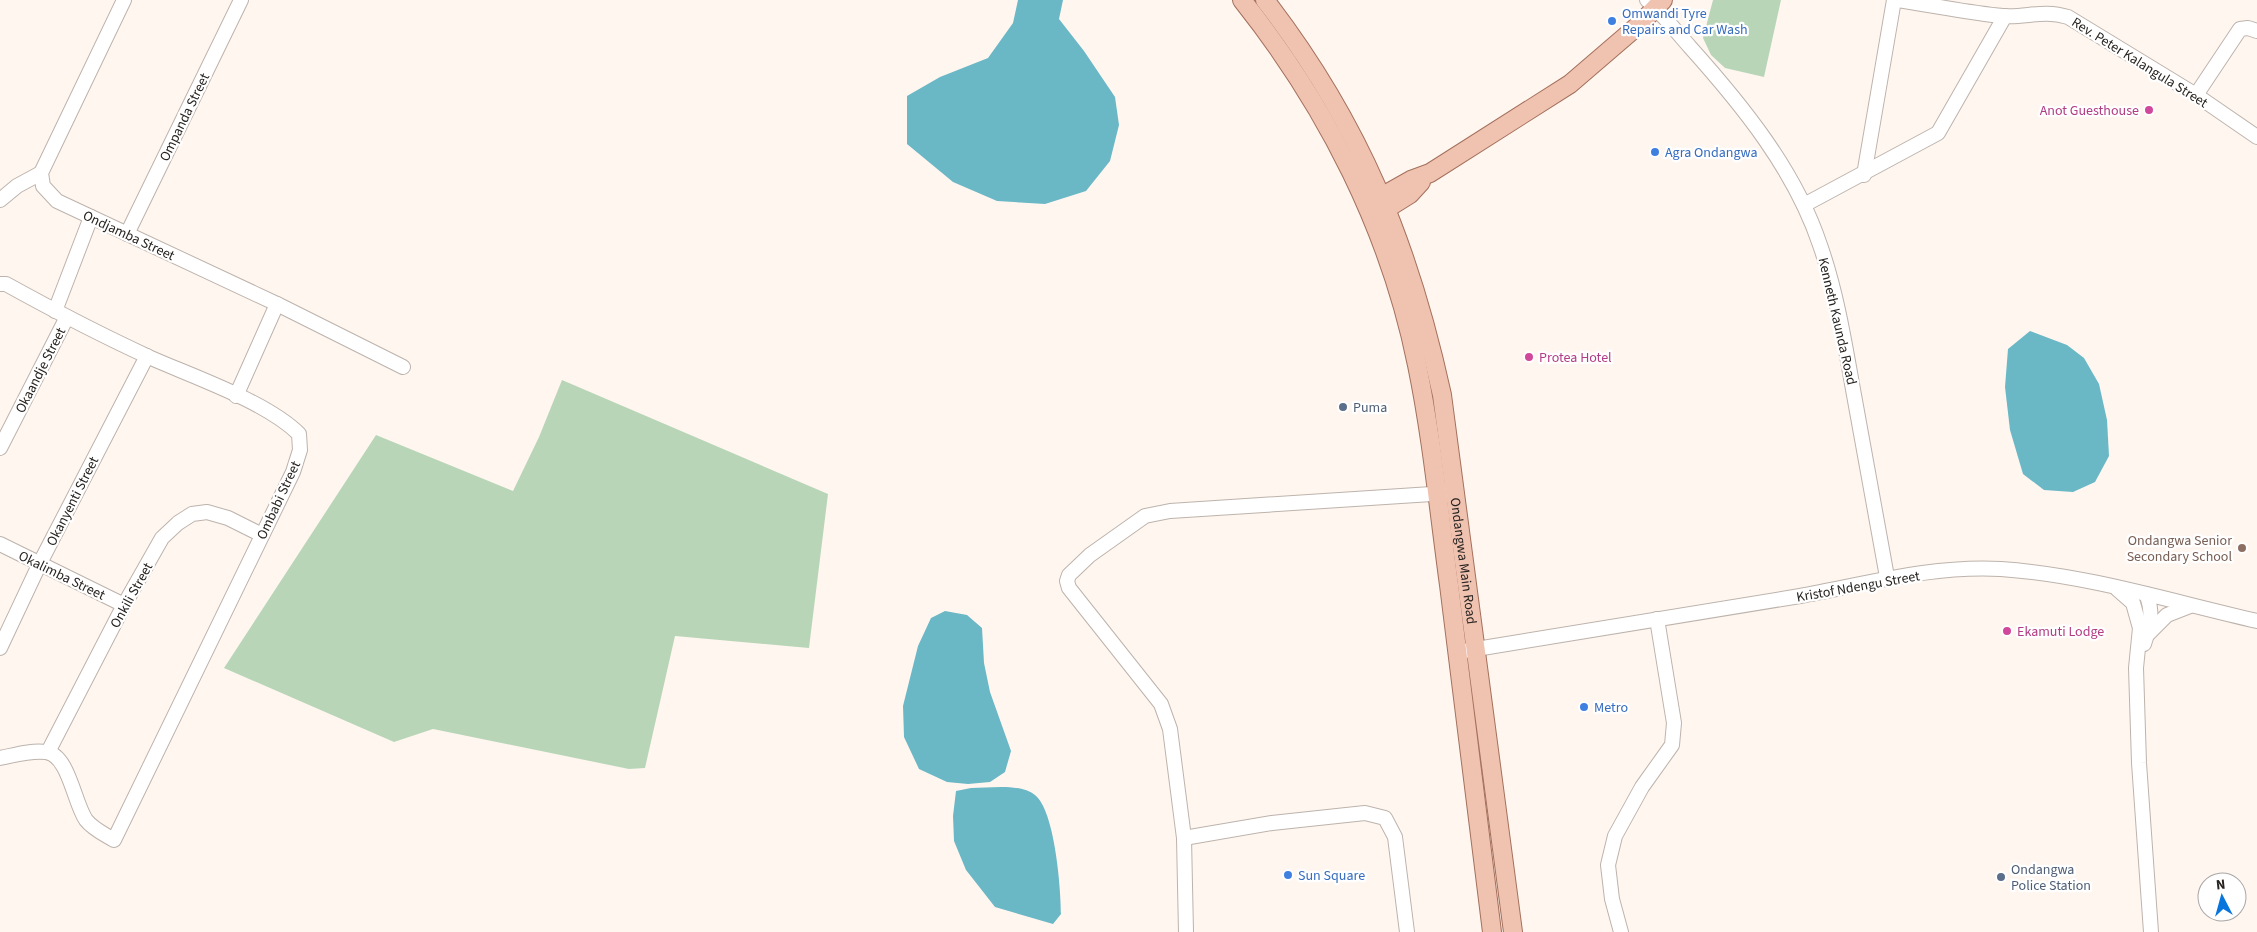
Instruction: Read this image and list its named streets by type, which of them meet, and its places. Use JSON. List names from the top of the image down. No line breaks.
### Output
{"streets":{"main road":["Ondangwa Main Road"],"street":["Rev. Peter Kalangula Street","Ompanda Street","Ondjamba Street","Kenneth Kaunda Road","Okaandje Street","Ombabi Street","Okanyenti Street","Okalimba Street","Kristof Ndengu Street","Onkili Street"]},"crossings":[["Ompanda Street","Ondjamba Street"],["Ondjamba Street","Okaandje Street"],["Kenneth Kaunda Road","Kristof Ndengu Street"],["Okaandje Street","Ombabi Street"],["Ombabi Street","Okanyenti Street"],["Ombabi Street","Onkili Street"],["Okanyenti Street","Okalimba Street"],["Ondangwa Main Road","Kristof Ndengu Street"],["Okalimba Street","Onkili Street"]],"places":["Omwandi Tyre Repairs and Car Wash","Anot Guesthouse","Agra Ondangwa","Protea Hotel","Puma","Ondangwa Senior Secondary School","Ekamuti Lodge","Metro","Sun Square","Ondangwa Police Station"],"north":"top"}
